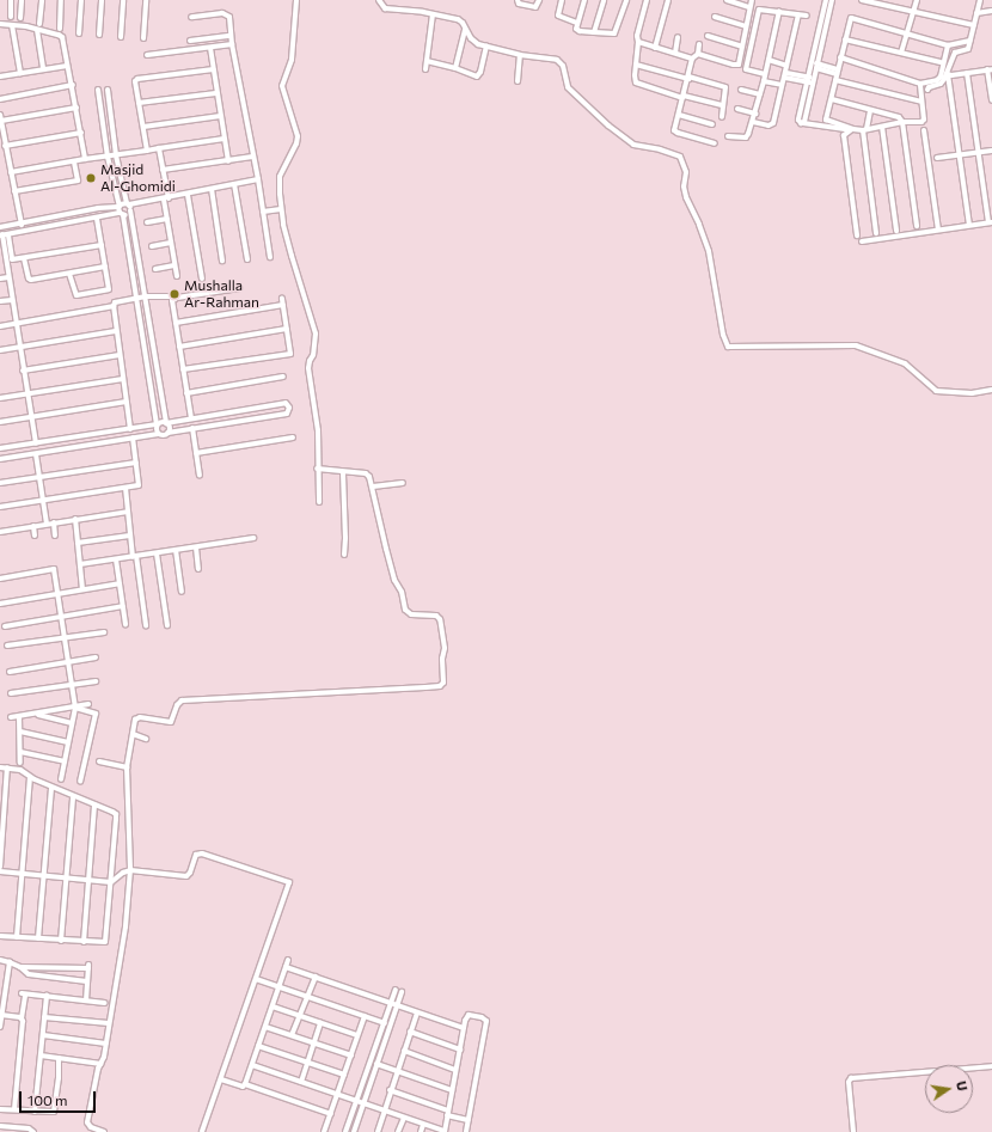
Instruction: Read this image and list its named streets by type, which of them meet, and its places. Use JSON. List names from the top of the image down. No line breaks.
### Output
{"places":["Masjid Al-Ghomidi","Mushalla Ar-Rahman"],"scale_bar":"100 m","north":"right"}
